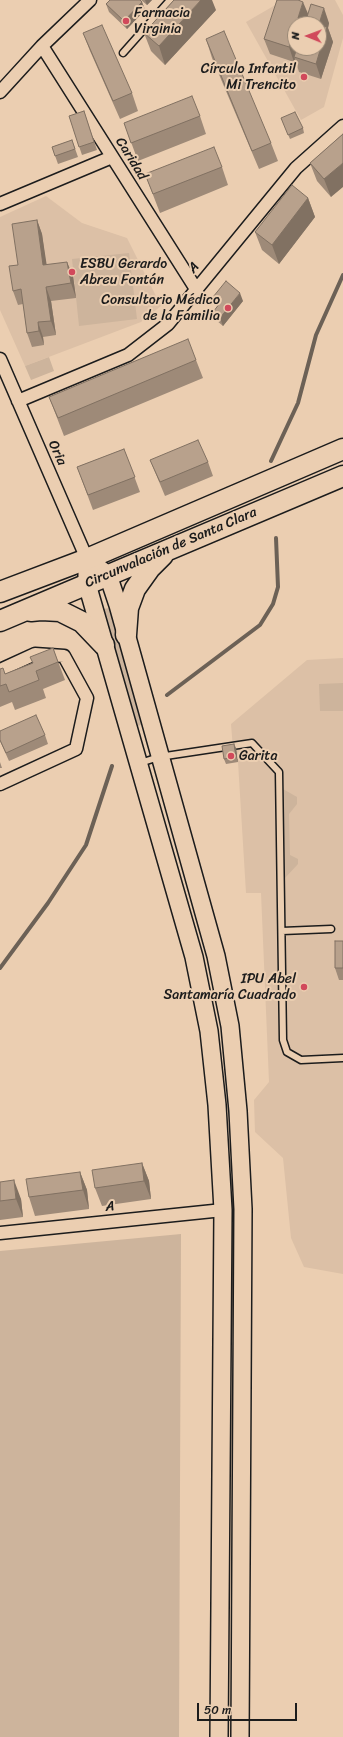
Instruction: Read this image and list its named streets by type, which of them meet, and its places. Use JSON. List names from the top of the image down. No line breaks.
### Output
{"streets":{"highway":["Circunvalación de Santa Clara"],"street":["Caridad","A","Oria"]},"crossings":[["Caridad","A"],["A","Oria"],["Oria","Circunvalación de Santa Clara"]],"places":["Farmacia Virginia","Círculo Infantil Mi Trencito","ESBU Gerardo Abreu Fontán","Consultorio Médico de la Familia","Garita","IPU Abel Santamaría Cuadrado"],"scale_bar":"50 m","north":"left"}
